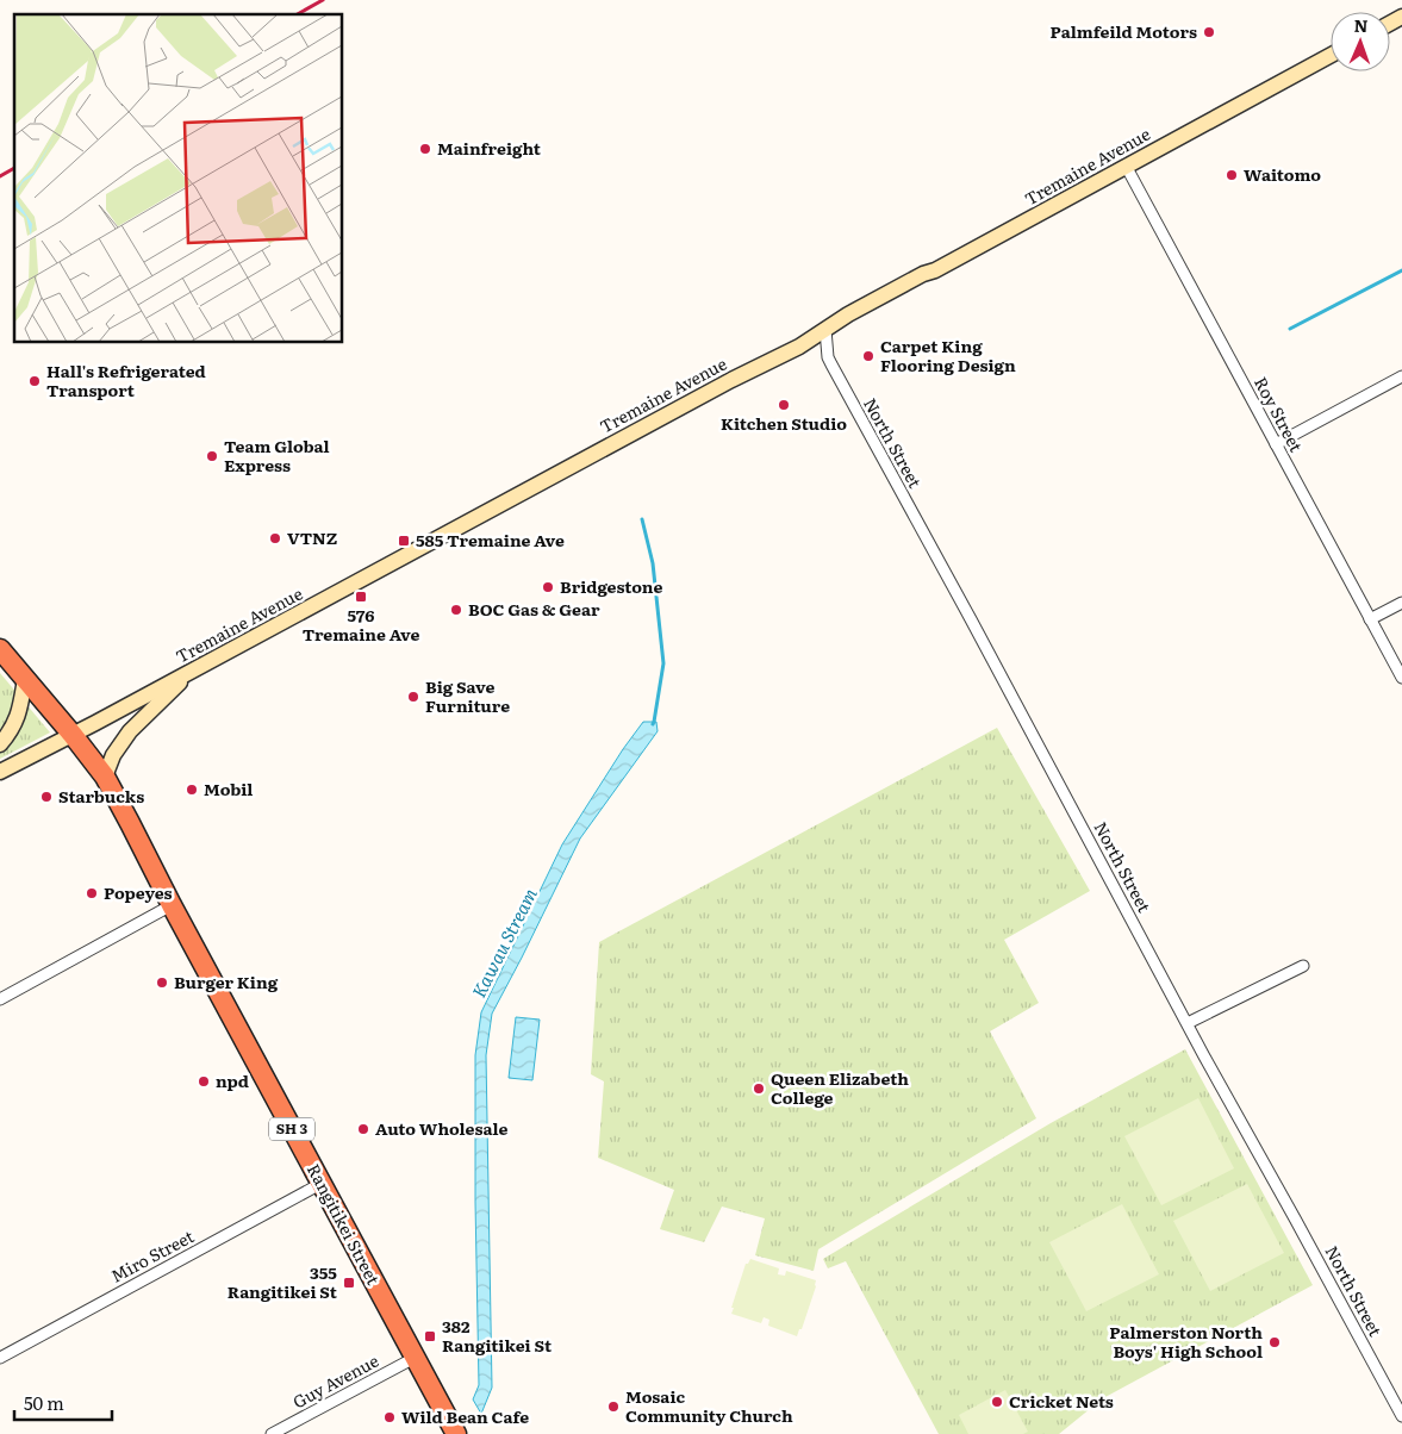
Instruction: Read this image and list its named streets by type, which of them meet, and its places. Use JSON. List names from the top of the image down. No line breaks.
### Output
{"streets":{"highway":["SH 3","Rangitikei Street"],"main road":["Tremaine Avenue"],"street":["Roy Street","North Street","Miro Street","Guy Avenue"]},"crossings":[["Tremaine Avenue","Roy Street"],["Tremaine Avenue","North Street"],["Tremaine Avenue","SH 3"],["Tremaine Avenue","Rangitikei Street"],["SH 3","Rangitikei Street"],["Rangitikei Street","Miro Street"],["Rangitikei Street","Guy Avenue"]],"water":["Kawau Stream"],"places":{"other":["Palmfeild Motors","Mainfreight","Waitomo","Carpet King Flooring Design","Hall's Refrigerated Transport","Kitchen Studio","Team Global Express","VTNZ","Bridgestone","BOC Gas & Gear","Big Save Furniture","Mobil","Starbucks","Popeyes","Burger King","npd","Queen Elizabeth College","Auto Wholesale","Palmerston North Boys' High School","Cricket Nets","Mosaic Community Church","Wild Bean Cafe"],"transit":["585 Tremaine Ave","576 Tremaine Ave","355 Rangitikei St","382 Rangitikei St"]},"scale_bar":"50 m","north":"top"}
